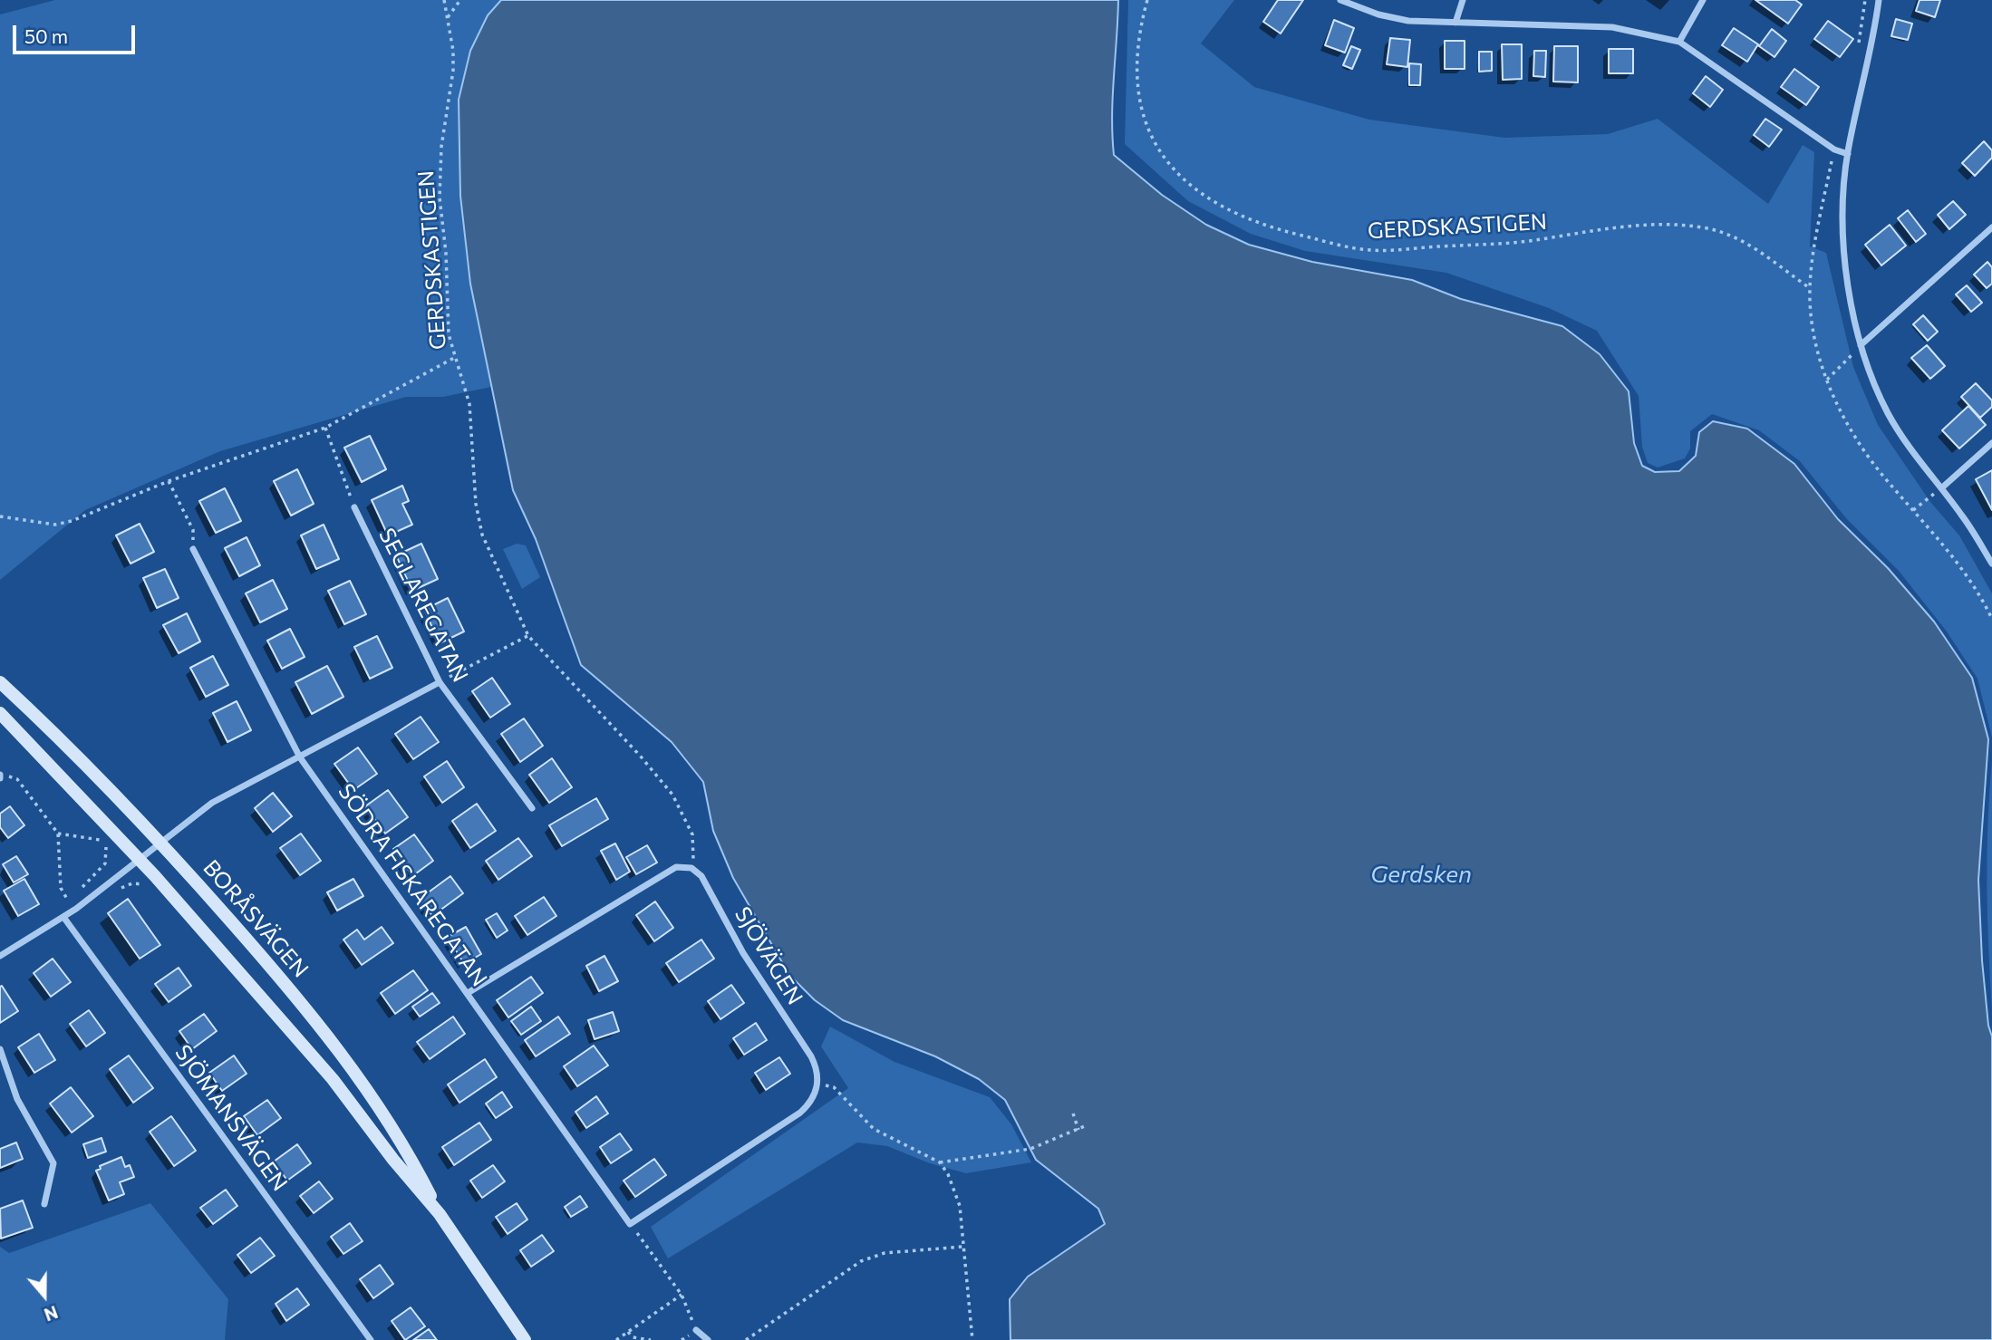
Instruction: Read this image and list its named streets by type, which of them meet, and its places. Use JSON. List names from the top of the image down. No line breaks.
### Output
{"streets":{"main road":["BORÅSVÄGEN"],"street":["SEGLAREGATAN","SÖDRA FISKAREGATAN","SJÖVÄGEN","SJÖMANSVÄGEN"],"path":["GERDSKASTIGEN"]},"crossings":[["GERDSKASTIGEN","SJÖVÄGEN"]],"water":["Gerdsken"],"scale_bar":"50 m","north":"bottom"}
